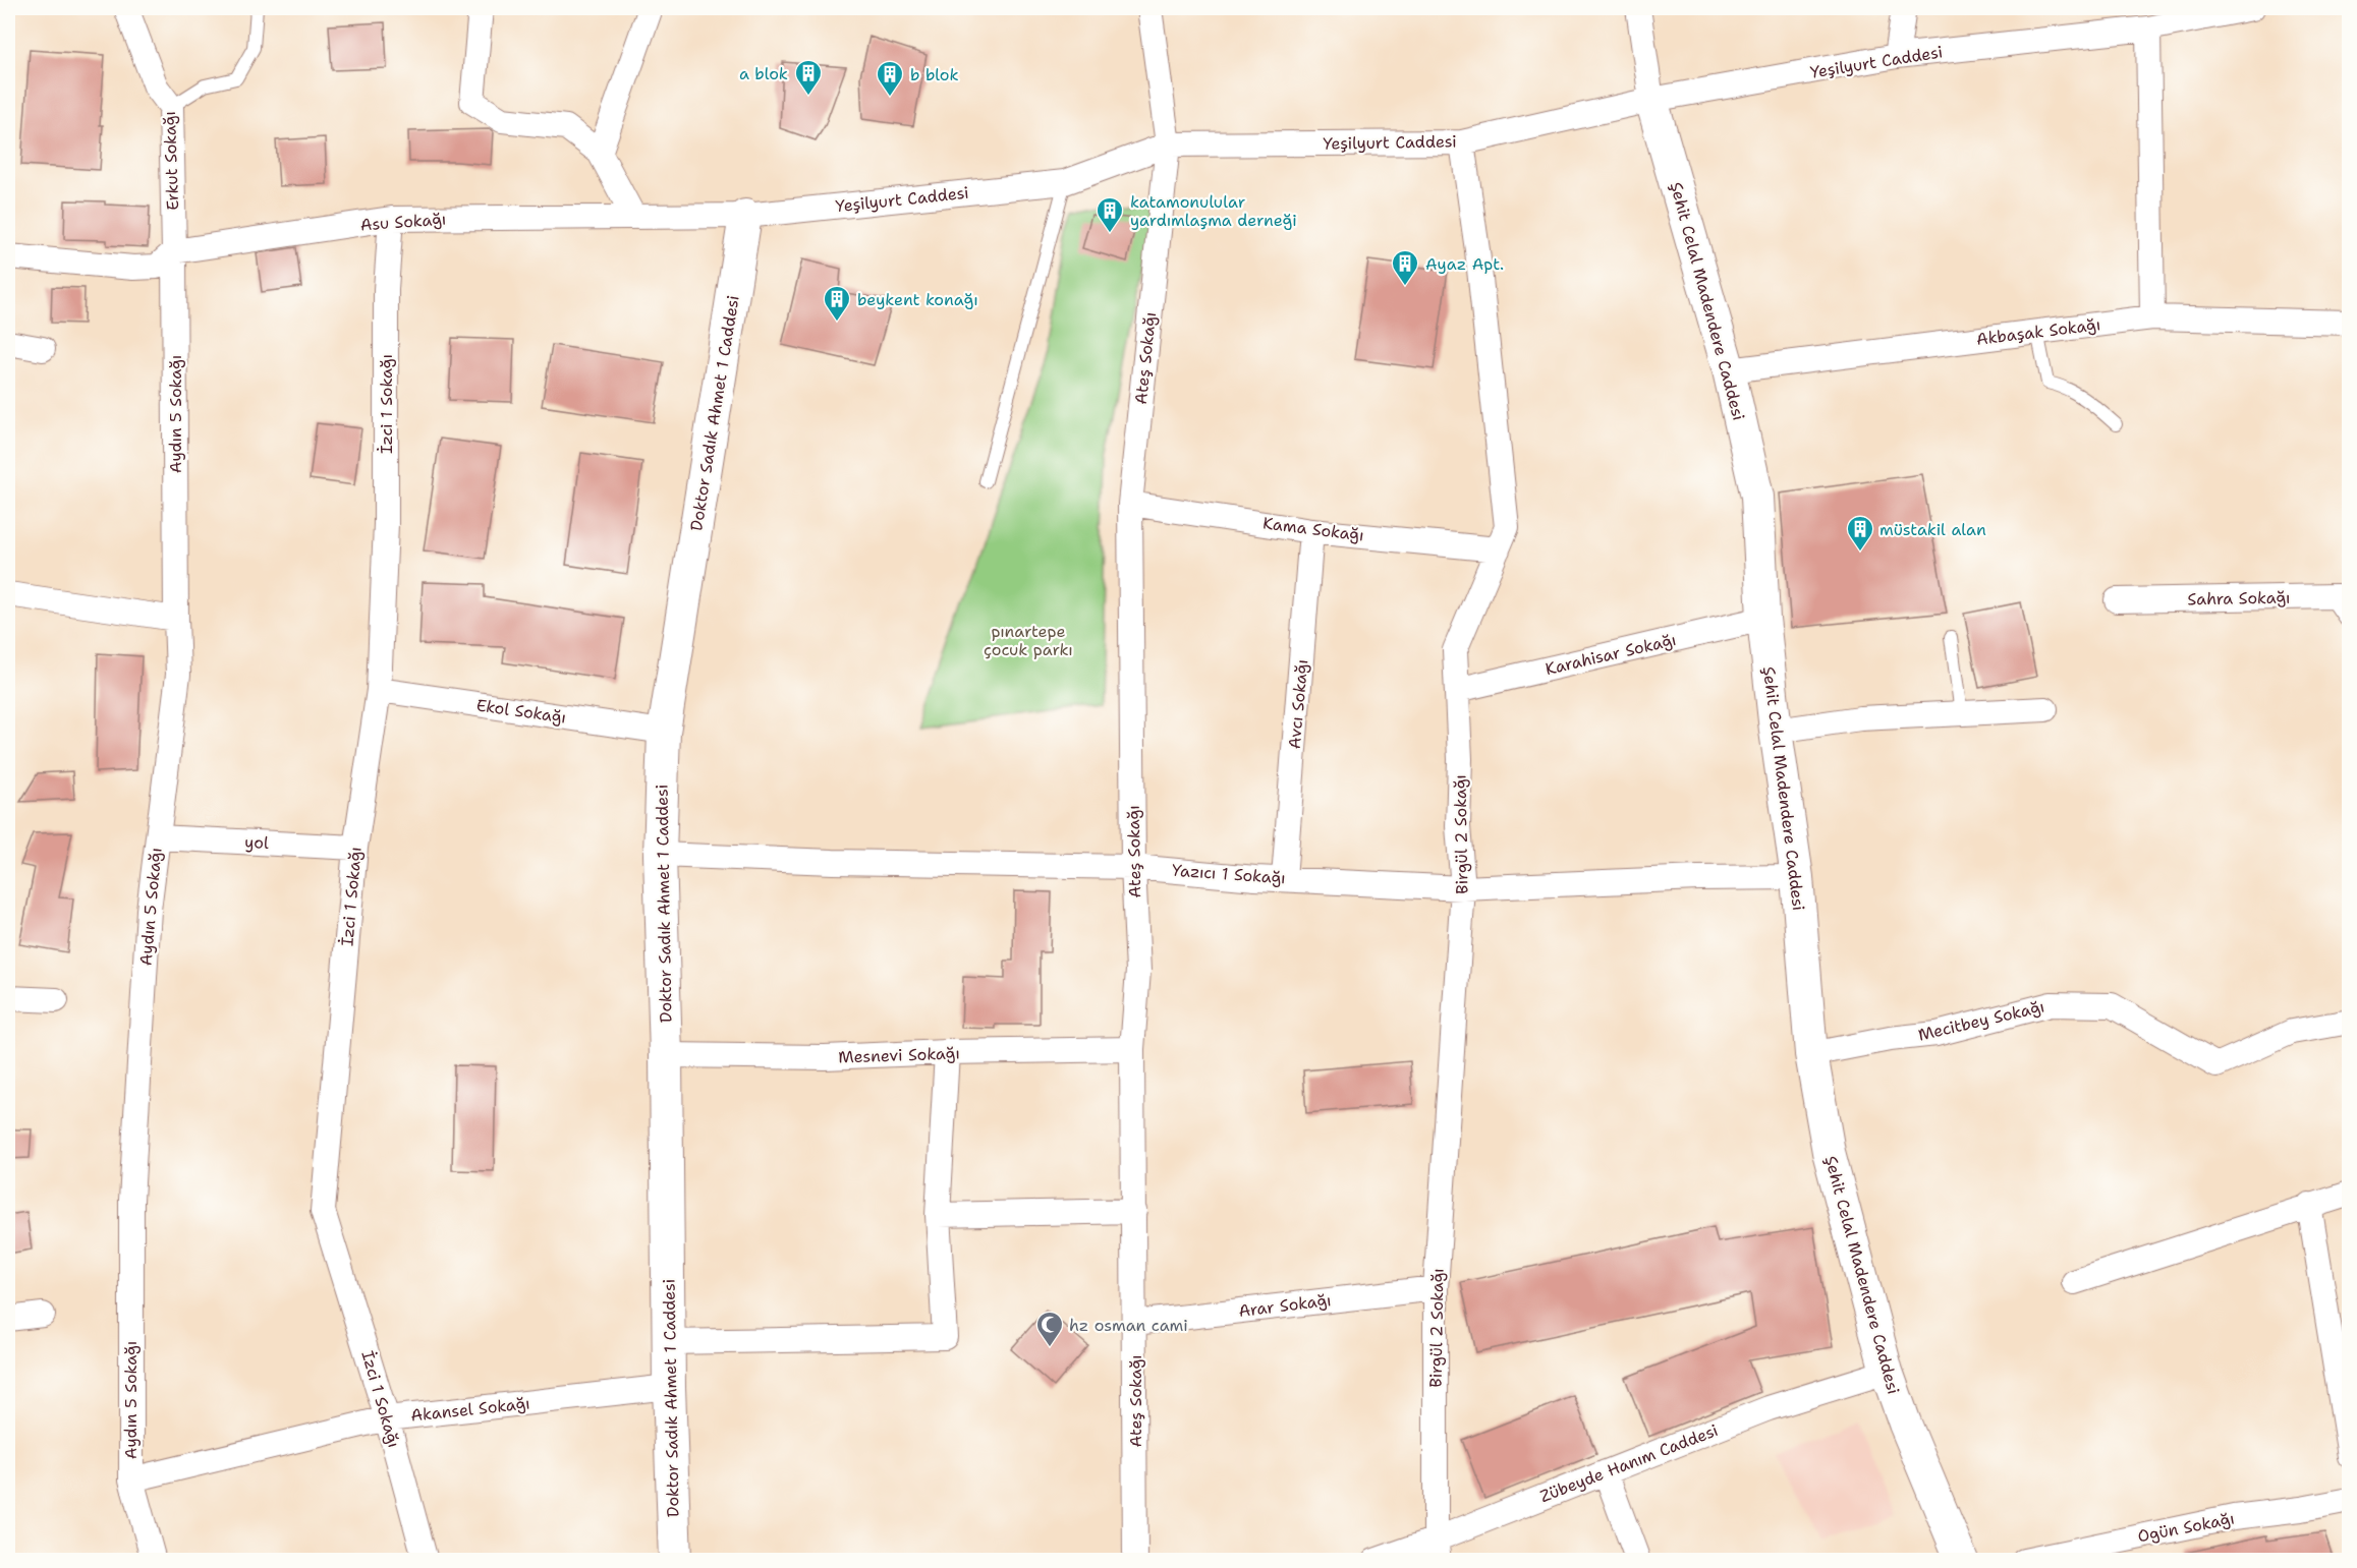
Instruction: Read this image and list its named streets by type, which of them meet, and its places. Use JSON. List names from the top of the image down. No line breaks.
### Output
{"streets":{"street":["Yeşilyurt Caddesi","Erkut Sokağı","Asu Sokağı","Şehit Celal Madendere Caddesi","Akbaşak Sokağı","Ateş Sokağı","İzci 1 Sokağı","Doktor Sadık Ahmet 1 Caddesi","Aydın 5 Sokağı","Kama Sokağı","Sahra Sokağı","Karahisar Sokağı","Avcı Sokağı","Ekol Sokağı","Birgül 2 Sokağı","yol","Yazıcı 1 Sokağı","Mecitbey Sokağı","Mesnevi Sokağı","Arar Sokağı","Akansel Sokağı","Zübeyde Hanım Caddesi","Ogün Sokağı"]},"crossings":[["Yeşilyurt Caddesi","Asu Sokağı"],["Yeşilyurt Caddesi","Şehit Celal Madendere Caddesi"],["Yeşilyurt Caddesi","Ateş Sokağı"],["Yeşilyurt Caddesi","Doktor Sadık Ahmet 1 Caddesi"],["Yeşilyurt Caddesi","Birgül 2 Sokağı"],["Erkut Sokağı","Asu Sokağı"],["Erkut Sokağı","Aydın 5 Sokağı"],["Asu Sokağı","İzci 1 Sokağı"],["Asu Sokağı","Aydın 5 Sokağı"],["Şehit Celal Madendere Caddesi","Akbaşak Sokağı"],["Şehit Celal Madendere Caddesi","Karahisar Sokağı"],["Şehit Celal Madendere Caddesi","Yazıcı 1 Sokağı"],["Şehit Celal Madendere Caddesi","Mecitbey Sokağı"],["Şehit Celal Madendere Caddesi","Zübeyde Hanım Caddesi"],["Ateş Sokağı","Kama Sokağı"],["Ateş Sokağı","Yazıcı 1 Sokağı"],["Ateş Sokağı","Mesnevi Sokağı"],["Ateş Sokağı","Arar Sokağı"],["İzci 1 Sokağı","Ekol Sokağı"],["İzci 1 Sokağı","yol"],["İzci 1 Sokağı","Akansel Sokağı"],["Doktor Sadık Ahmet 1 Caddesi","Ekol Sokağı"],["Doktor Sadık Ahmet 1 Caddesi","Yazıcı 1 Sokağı"],["Doktor Sadık Ahmet 1 Caddesi","Mesnevi Sokağı"],["Doktor Sadık Ahmet 1 Caddesi","Akansel Sokağı"],["Aydın 5 Sokağı","yol"],["Aydın 5 Sokağı","Akansel Sokağı"],["Kama Sokağı","Avcı Sokağı"],["Kama Sokağı","Birgül 2 Sokağı"],["Karahisar Sokağı","Birgül 2 Sokağı"],["Avcı Sokağı","Yazıcı 1 Sokağı"],["Birgül 2 Sokağı","Yazıcı 1 Sokağı"],["Birgül 2 Sokağı","Arar Sokağı"],["Birgül 2 Sokağı","Zübeyde Hanım Caddesi"]],"parks":["pınartepe çocuk parkı"],"places":{"building":["a blok","b blok","katamonulular yardımlaşma derneği","Ayaz Apt.","beykent konağı","müstakil alan"],"mosque":["hz osman cami"]}}
